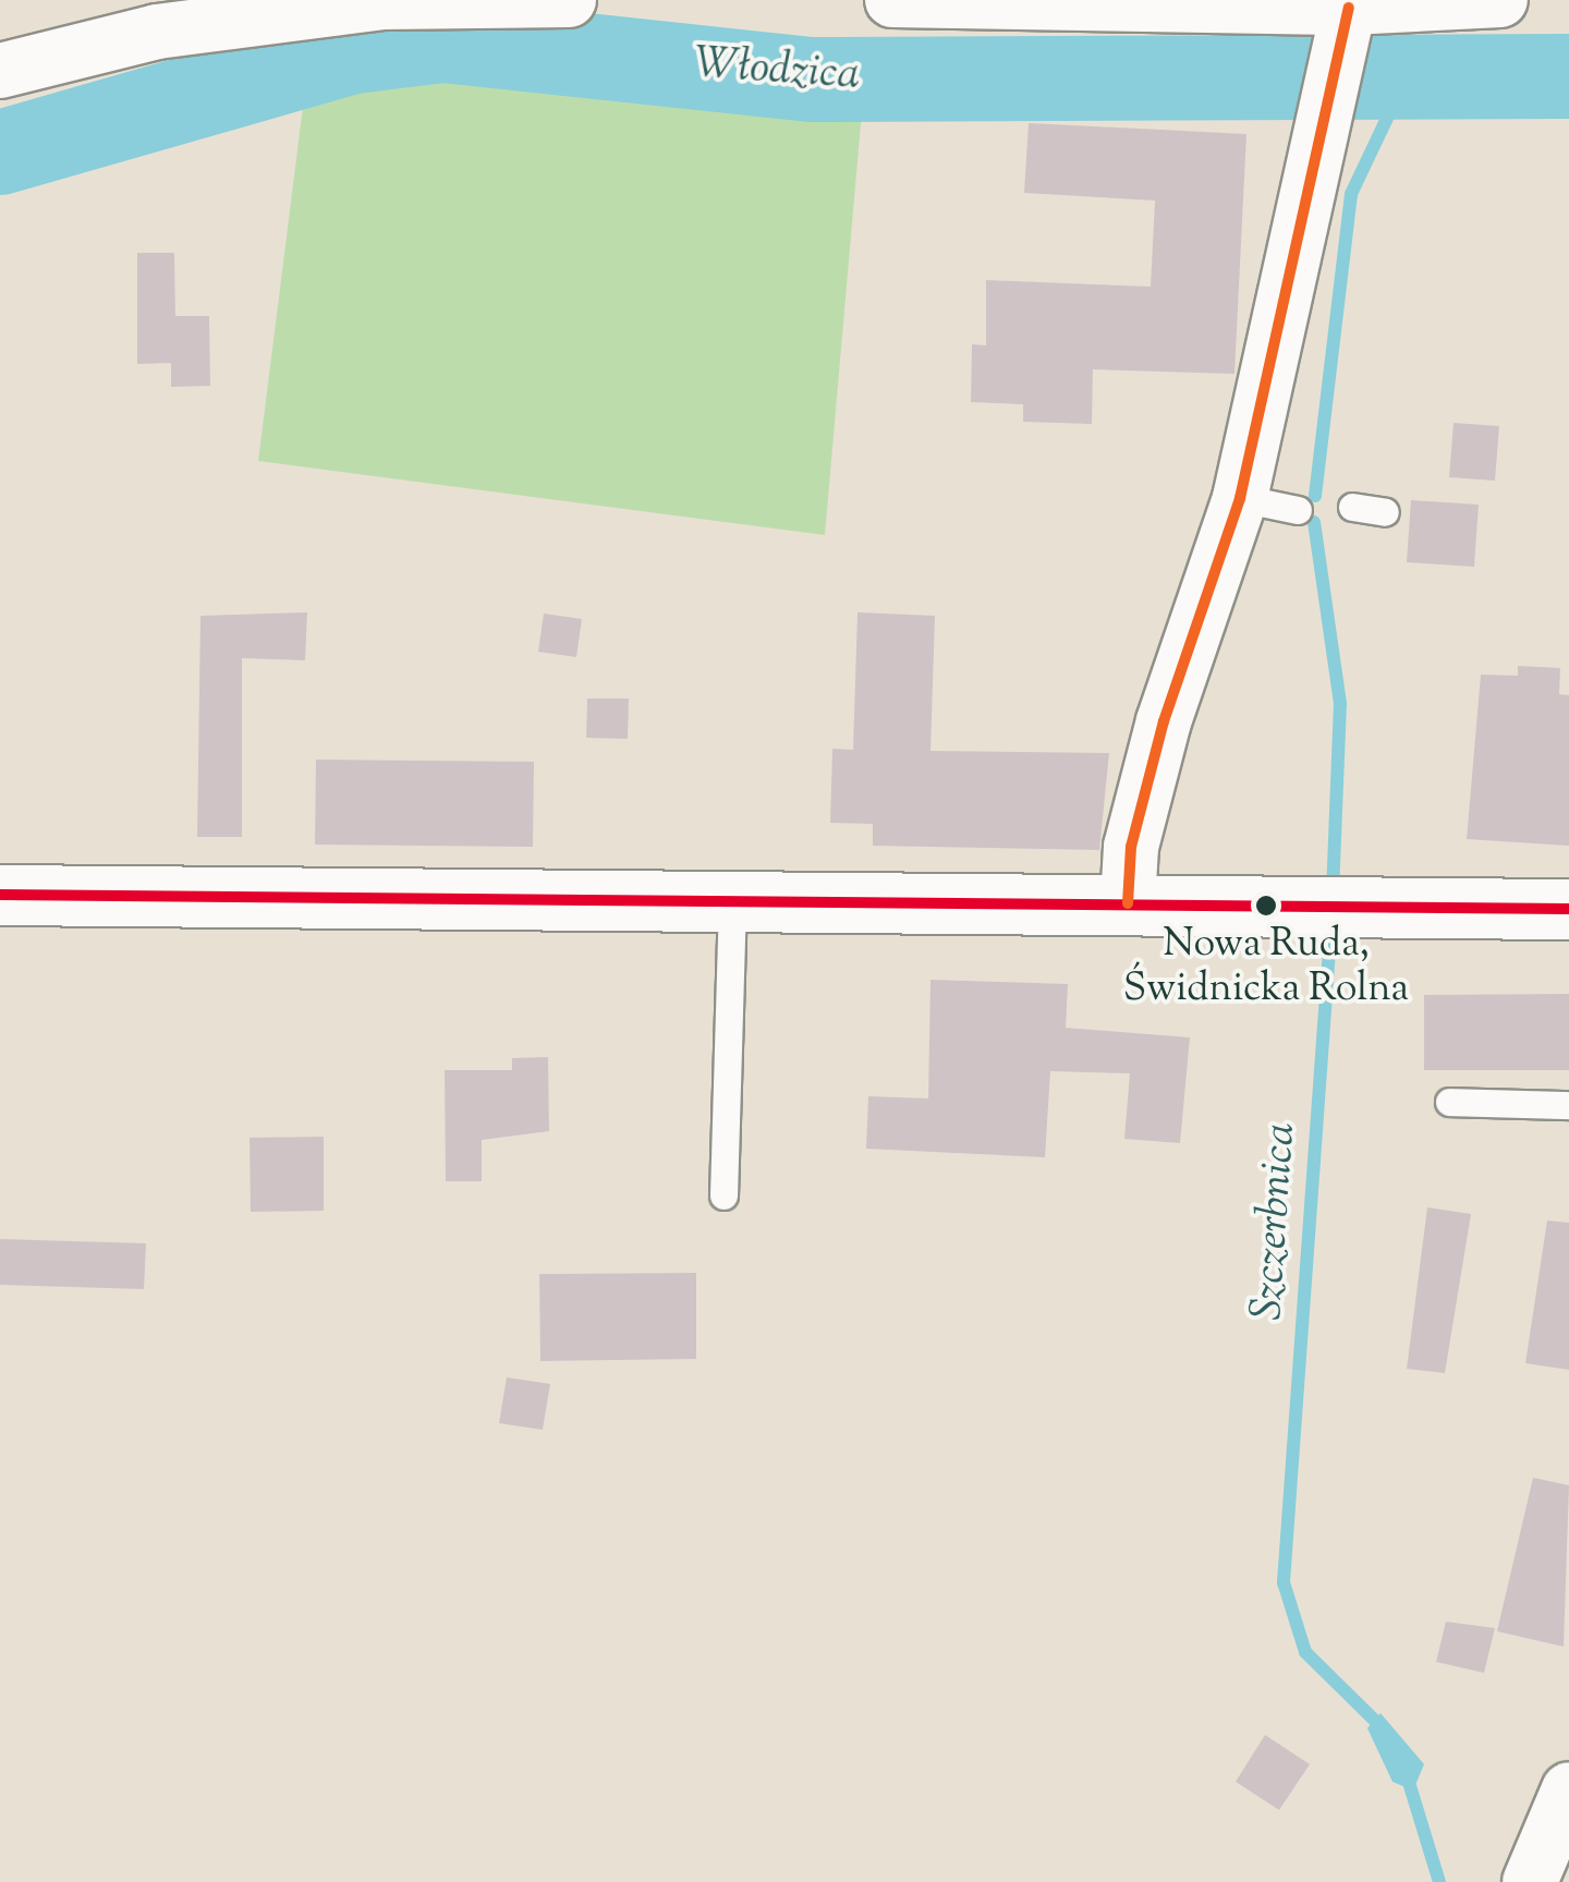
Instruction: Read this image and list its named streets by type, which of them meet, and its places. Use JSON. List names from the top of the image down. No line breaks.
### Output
{"water":["Włodzica","Szczerbnica"],"places":["Nowa Ruda, Świdnicka Rolna"]}
